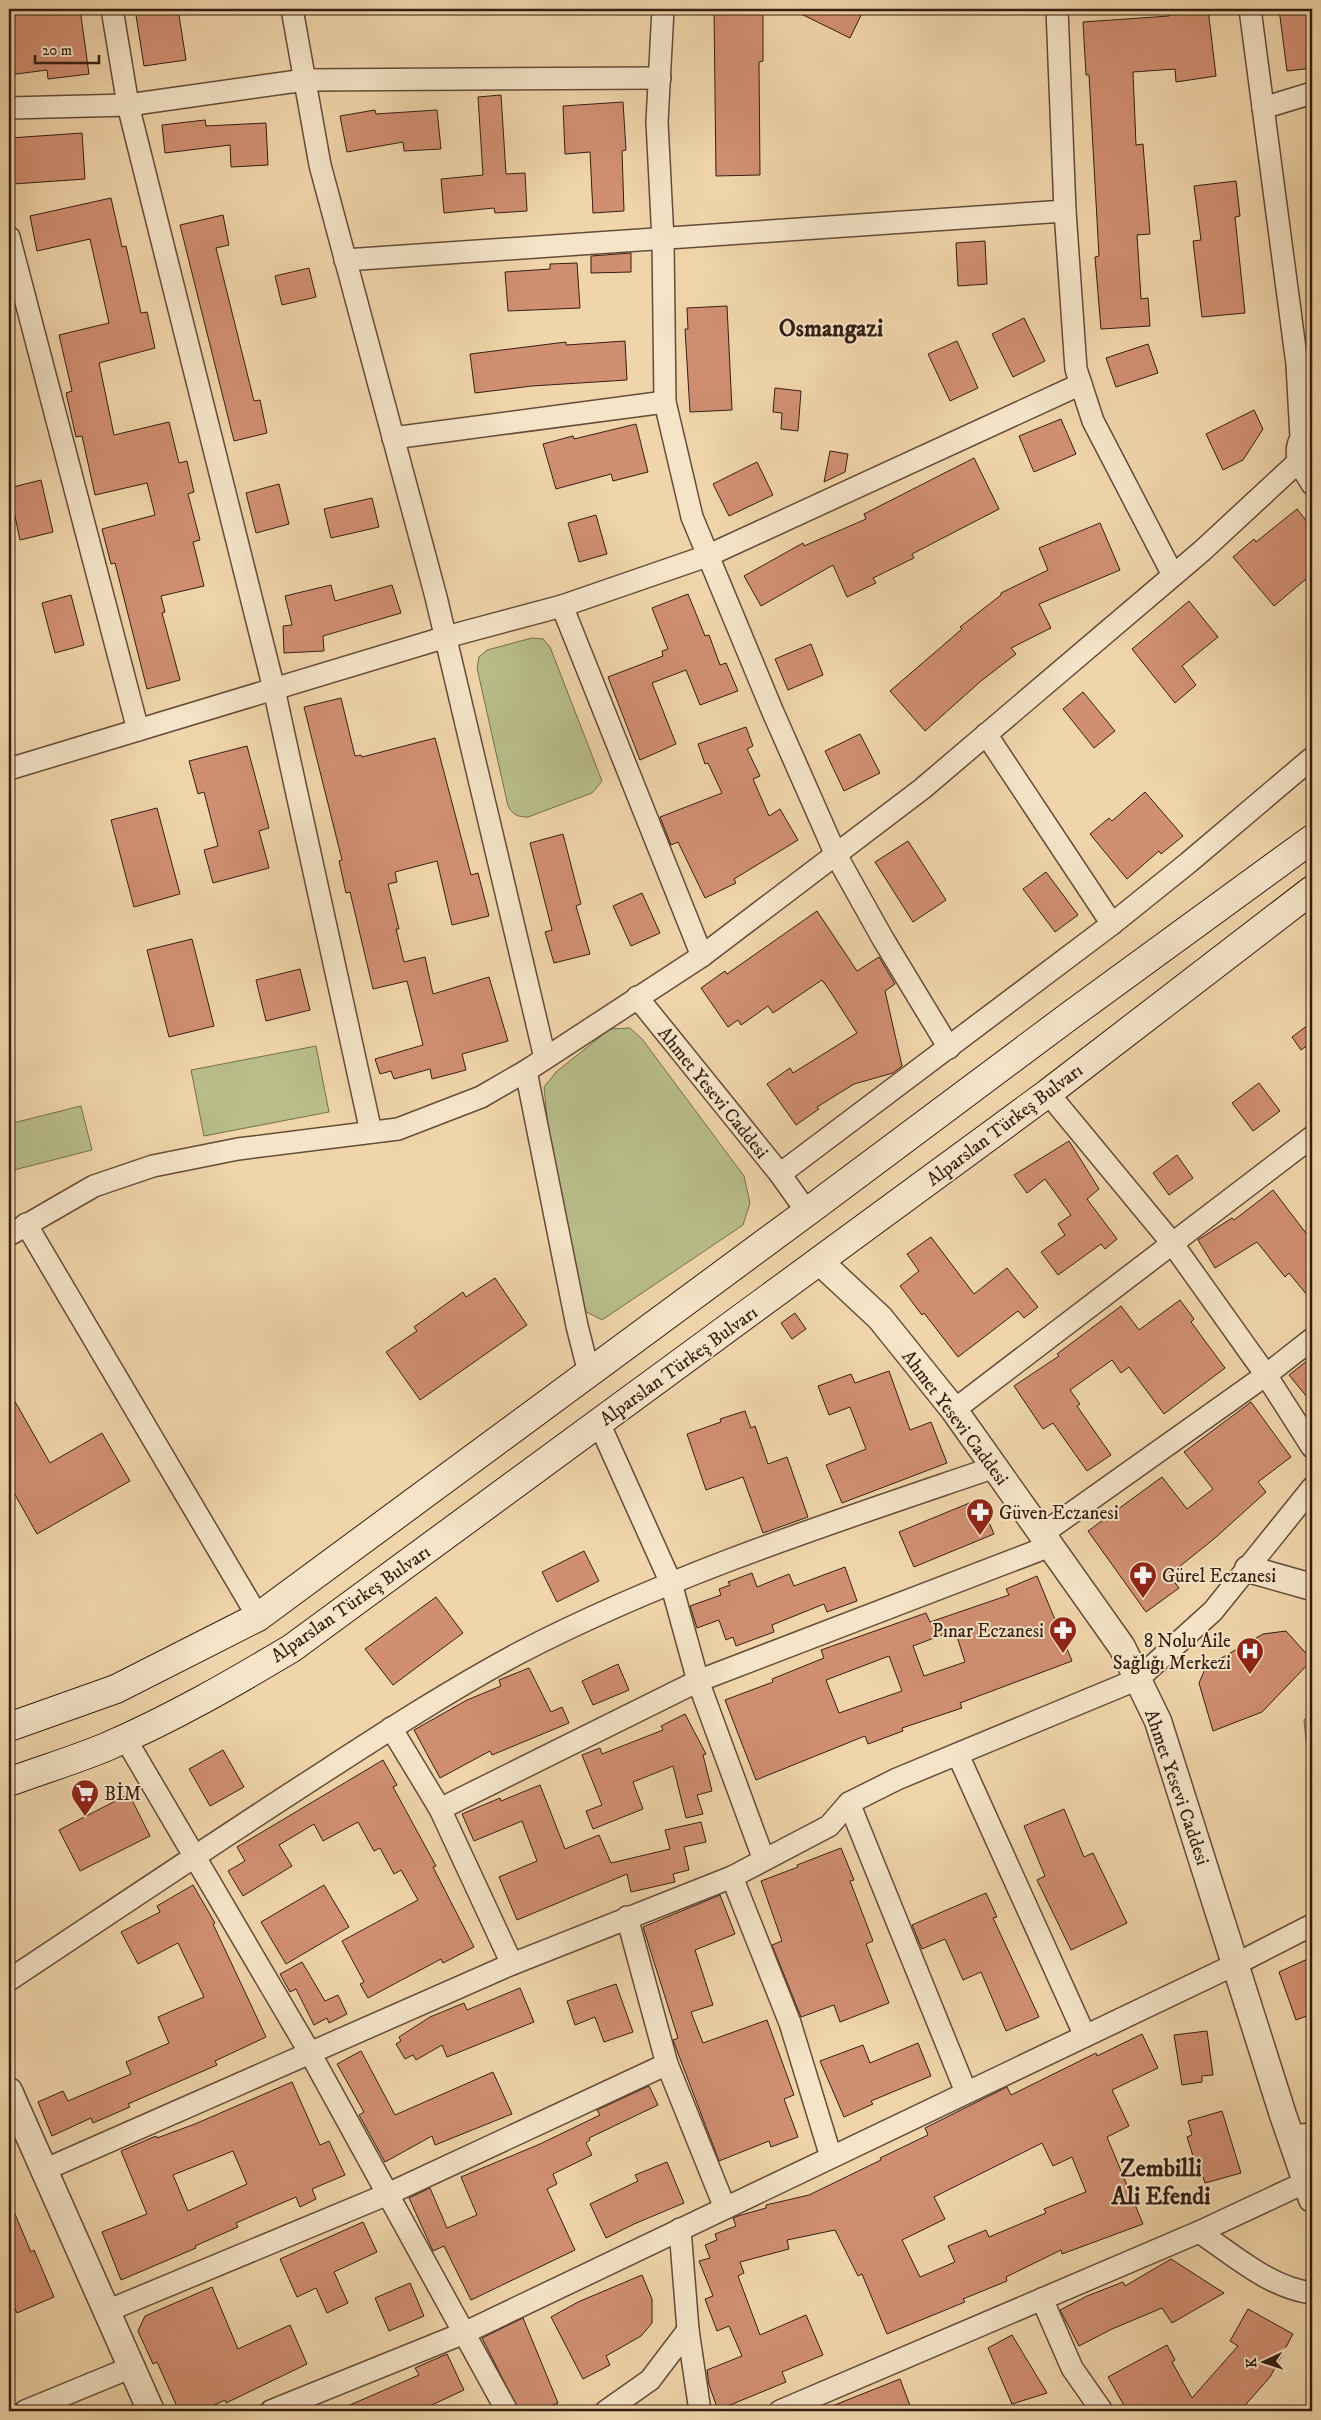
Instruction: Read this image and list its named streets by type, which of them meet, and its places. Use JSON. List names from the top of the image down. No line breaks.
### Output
{"streets":{"main road":["Alparslan Türkeş Bulvarı"],"street":["Ahmet Yesevi Caddesi"]},"crossings":[["Ahmet Yesevi Caddesi","Alparslan Türkeş Bulvarı"]],"districts":["Osmangazi","Zembilli Ali Efendi"],"places":{"pharmacy":["Güven Eczanesi","Gürel Eczanesi","Pınar Eczanesi"],"hospital":["8 Nolu Aile Sağlığı Merkezi"],"supermarket":["BİM"]},"scale_bar":"20 m","north":"left"}
